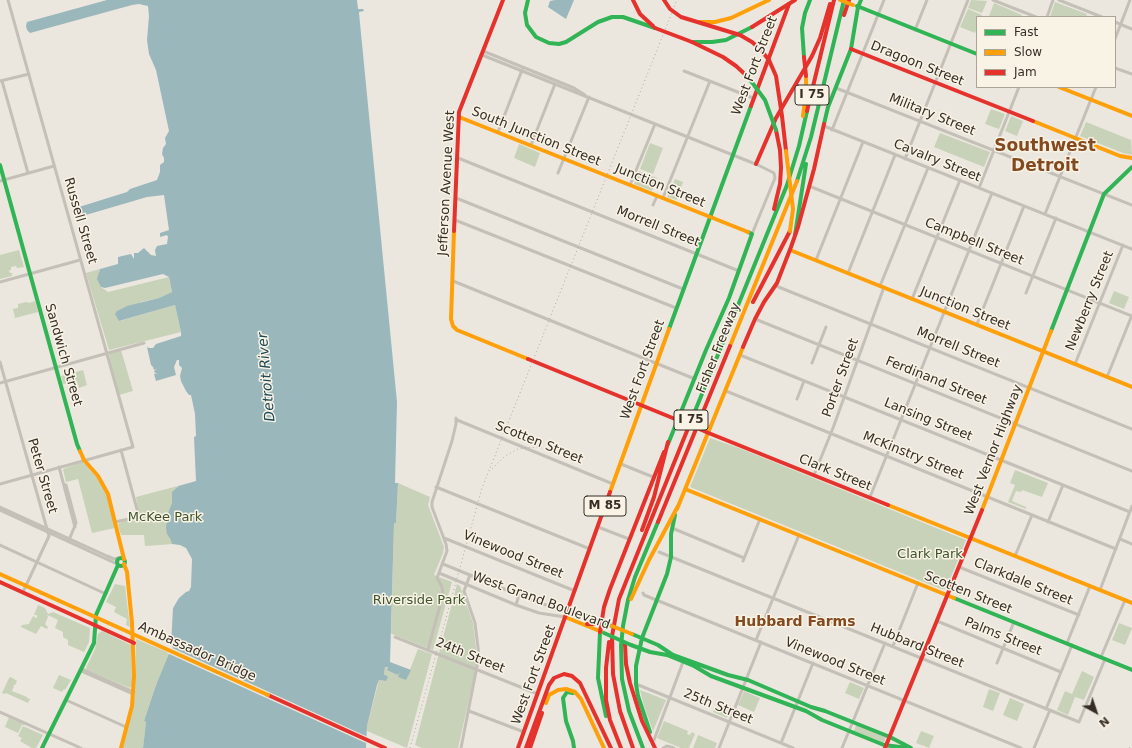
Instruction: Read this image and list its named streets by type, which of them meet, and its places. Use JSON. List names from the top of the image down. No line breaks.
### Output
{"streets":{"main road":["Dragoon Street","West Fort Street","I 75","South Junction Street","Jefferson Avenue West","Junction Street","Fisher Freeway","Sandwich Street","Scotten Street","West Vernor Highway","Clark Street","M 85","West Grand Boulevard","Ambassador Bridge"],"street":["Military Street","Cavalry Street","Russell Street","Morrell Street","Campbell Street","Newberry Street","Porter Street","Ferdinand Street","Lansing Street","McKinstry Street","Peter Street","Vinewood Street","Clarkdale Street","Palms Street","Hubbard Street","24th Street","25th Street"]},"crossings":[["West Fort Street","Junction Street"],["West Fort Street","Morrell Street"],["West Fort Street","Scotten Street"],["West Fort Street","Clark Street"],["West Fort Street","Vinewood Street"],["West Fort Street","West Grand Boulevard"],["West Fort Street","24th Street"],["Military Street","West Vernor Highway"],["South Junction Street","Jefferson Avenue West"],["South Junction Street","Junction Street"],["Cavalry Street","Newberry Street"],["Cavalry Street","Porter Street"],["Cavalry Street","West Vernor Highway"],["Jefferson Avenue West","Morrell Street"],["Jefferson Avenue West","Clark Street"],["Junction Street","Newberry Street"],["Junction Street","Porter Street"],["Junction Street","West Vernor Highway"],["Morrell Street","Porter Street"],["Morrell Street","West Vernor Highway"],["Campbell Street","Newberry Street"],["Campbell Street","Porter Street"],["Campbell Street","West Vernor Highway"],["Porter Street","Ferdinand Street"],["Porter Street","Lansing Street"],["Porter Street","McKinstry Street"],["Porter Street","Clark Street"],["Ferdinand Street","West Vernor Highway"],["Lansing Street","West Vernor Highway"],["Scotten Street","West Vernor Highway"],["Scotten Street","Hubbard Street"],["West Vernor Highway","McKinstry Street"],["West Vernor Highway","Clark Street"],["West Vernor Highway","Vinewood Street"],["West Vernor Highway","Clarkdale Street"],["West Vernor Highway","West Grand Boulevard"],["West Vernor Highway","Palms Street"],["West Vernor Highway","Hubbard Street"]],"districts":["Southwest Detroit","Hubbard Farms"],"water":["Detroit River"],"parks":["McKee Park","Clark Park","Riverside Park"],"legend":["Fast","Slow","Jam"],"north":"bottom right"}
